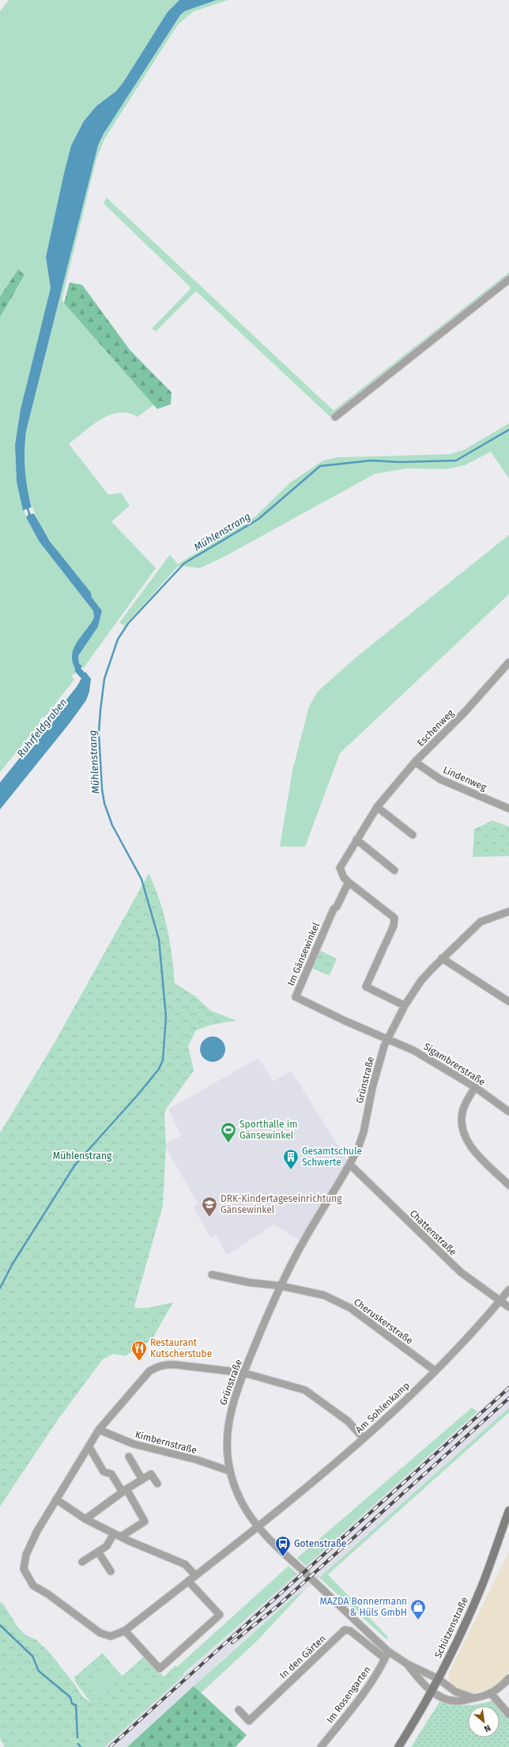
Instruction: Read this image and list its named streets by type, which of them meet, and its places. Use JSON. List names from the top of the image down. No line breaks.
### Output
{"streets":{"main road":["Schützenstraße"],"street":["Eschenweg","Lindenweg","Im Gänsewinkel","Sigambrerstraße","Grünstraße","Chattenstraße","Cheruskerstraße","Am Sohlenkamp","Kimbernstraße","In den Gärten","Im Rosengarten"]},"crossings":[["Eschenweg","Lindenweg"],["Eschenweg","Im Gänsewinkel"],["Eschenweg","Grünstraße"],["Im Gänsewinkel","Sigambrerstraße"],["Im Gänsewinkel","Grünstraße"],["Sigambrerstraße","Grünstraße"],["Grünstraße","Chattenstraße"],["Grünstraße","Cheruskerstraße"],["Grünstraße","Am Sohlenkamp"],["Grünstraße","Kimbernstraße"],["Grünstraße","Schützenstraße"],["Grünstraße","In den Gärten"],["Grünstraße","Im Rosengarten"],["Chattenstraße","Am Sohlenkamp"],["Cheruskerstraße","Am Sohlenkamp"],["In den Gärten","Im Rosengarten"]],"water":["Mühlenstrang","Ruhrfeldgraben"],"parks":["Mühlenstrang"],"places":{"sports":["Sporthalle im Gänsewinkel"],"building":["Gesamtschule Schwerte"],"school or university":["DRK-Kindertageseinrichtung Gänsewinkel"],"restaurant":["Restaurant Kutscherstube"],"bus stop":["Gotenstraße"],"shop":["MAZDA Bonnermann & Hüls GmbH"]},"north":"bottom right"}
